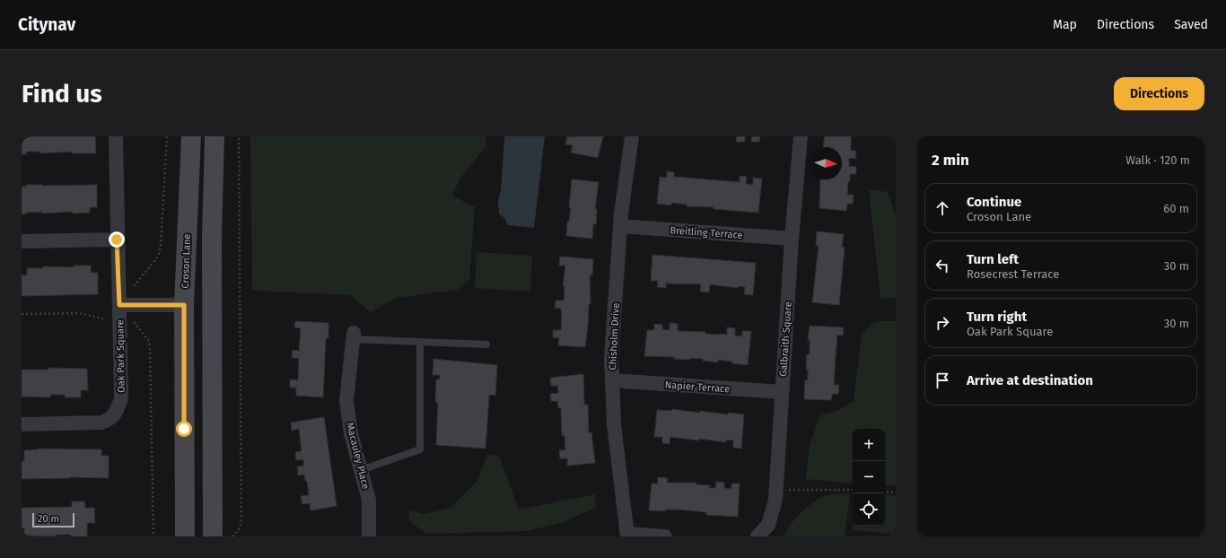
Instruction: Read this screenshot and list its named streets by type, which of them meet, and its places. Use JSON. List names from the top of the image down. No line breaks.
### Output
{"streets":{"main road":["Croson Lane"],"street":["Breitling Terrace","Chisholm Drive","Galbraith Square","Oak Park Square","Napier Terrace","Macauley Place"]},"crossings":[["Breitling Terrace","Chisholm Drive"],["Breitling Terrace","Galbraith Square"],["Chisholm Drive","Napier Terrace"],["Galbraith Square","Napier Terrace"]],"scale_bar":"20 m","north":"right","page":{"header":"Citynav","nav":["Map","Directions","Saved"],"buttons":"Directions","title":"Find us","heading":["2 min","Walk · 120 m"],"list":[["Continue","Croson Lane","60 m"],["Turn left","Rosecrest Terrace","30 m"],["Turn right","Oak Park Square","30 m"],"Arrive at destination"],"map_buttons":["+","−"],"scale":"20 m"}}
